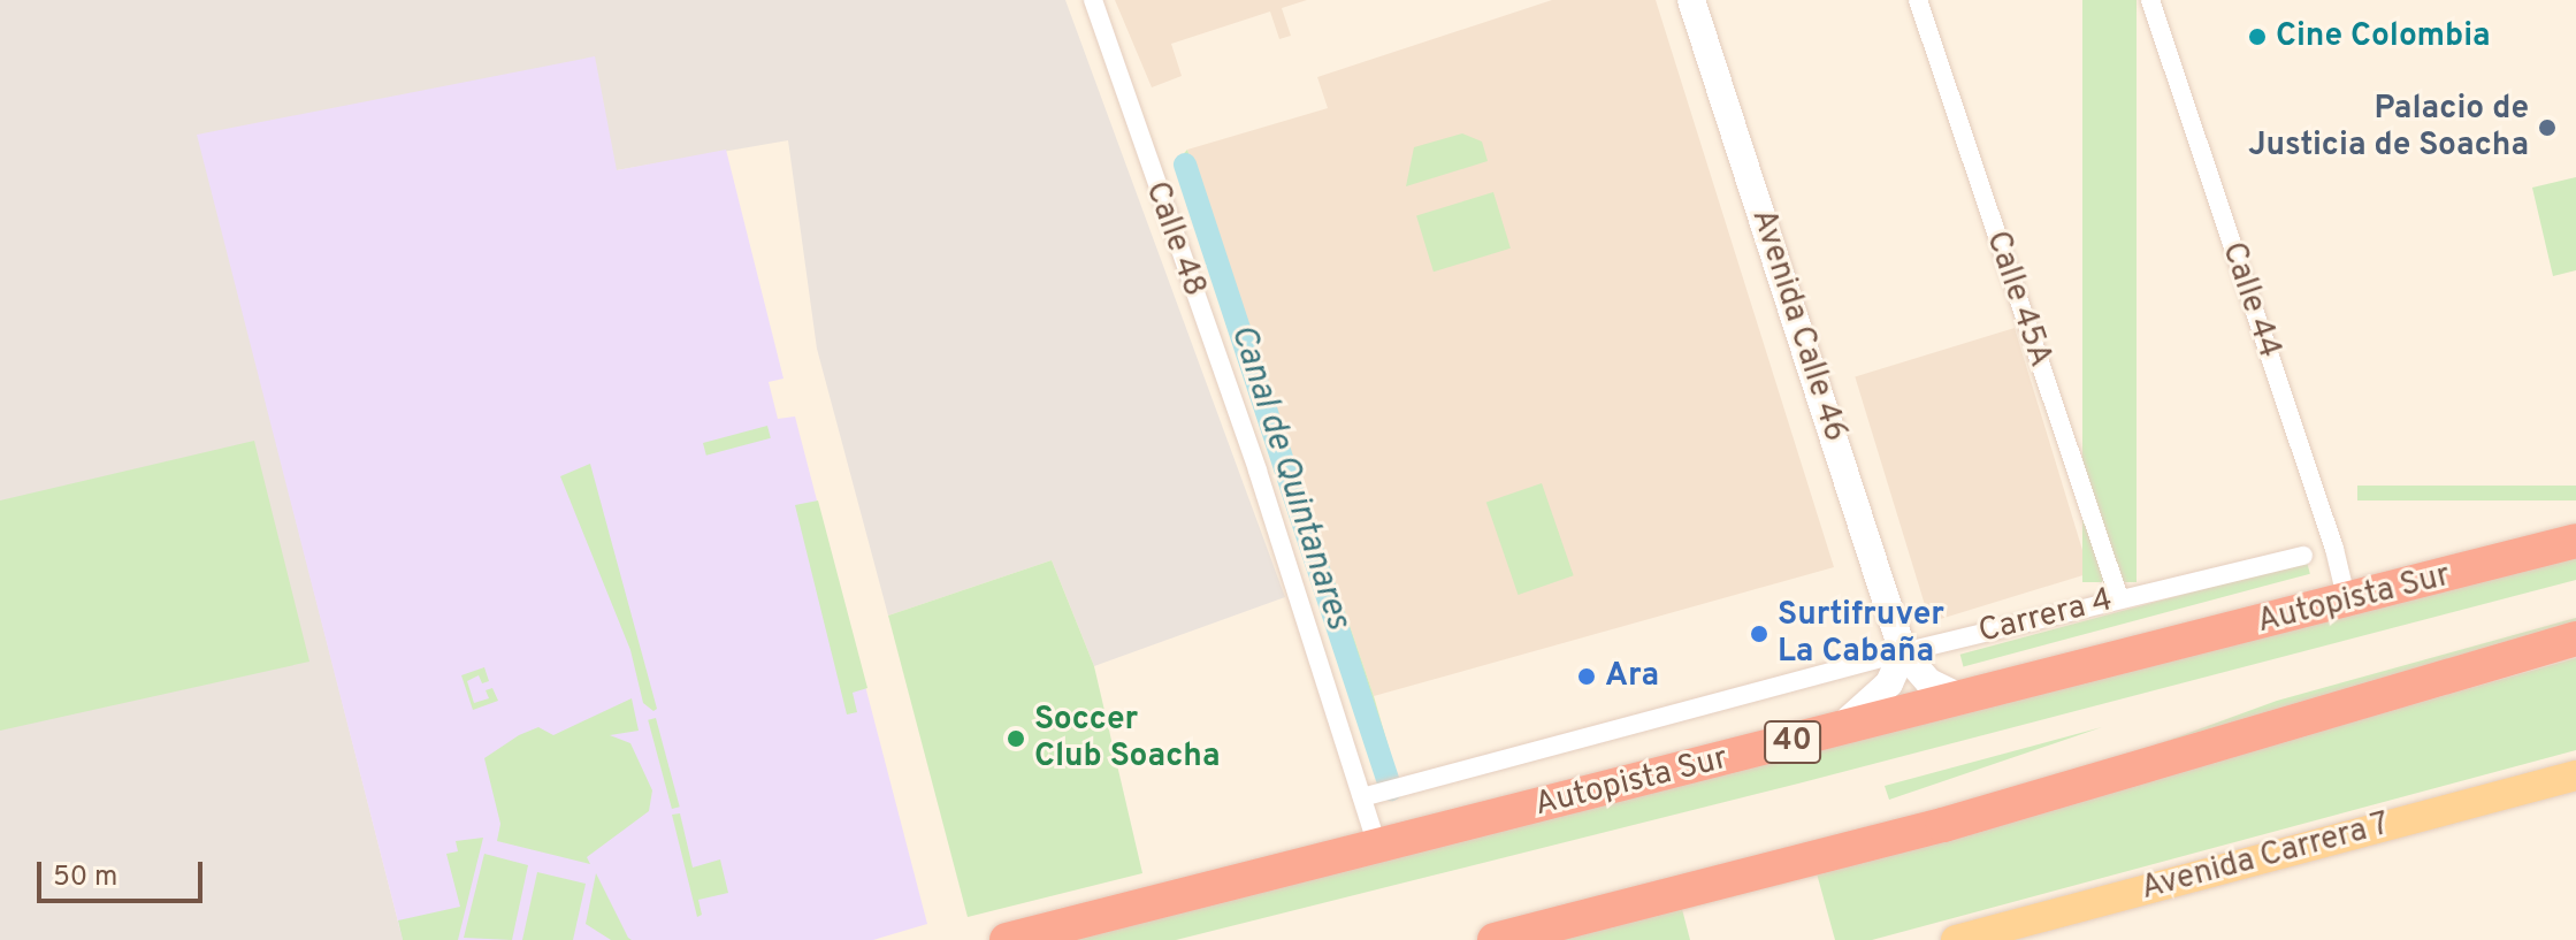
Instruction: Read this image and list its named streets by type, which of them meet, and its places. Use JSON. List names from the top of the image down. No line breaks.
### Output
{"streets":{"highway":["Autopista Sur","40"],"main road":["Avenida Calle 46","Avenida Carrera 7"],"street":["Calle 48","Calle 45A","Calle 44","Carrera 4"]},"crossings":[["Calle 48","Autopista Sur"],["Calle 48","Carrera 4"],["Calle 45A","Carrera 4"],["Calle 44","Autopista Sur"],["Avenida Calle 46","Carrera 4"]],"water":["Canal de Quintanares"],"places":["Cine Colombia","Palacio de Justicia de Soacha","Surtifruver La Cabaña","Ara","Soccer Club Soacha"],"scale_bar":"50 m"}
